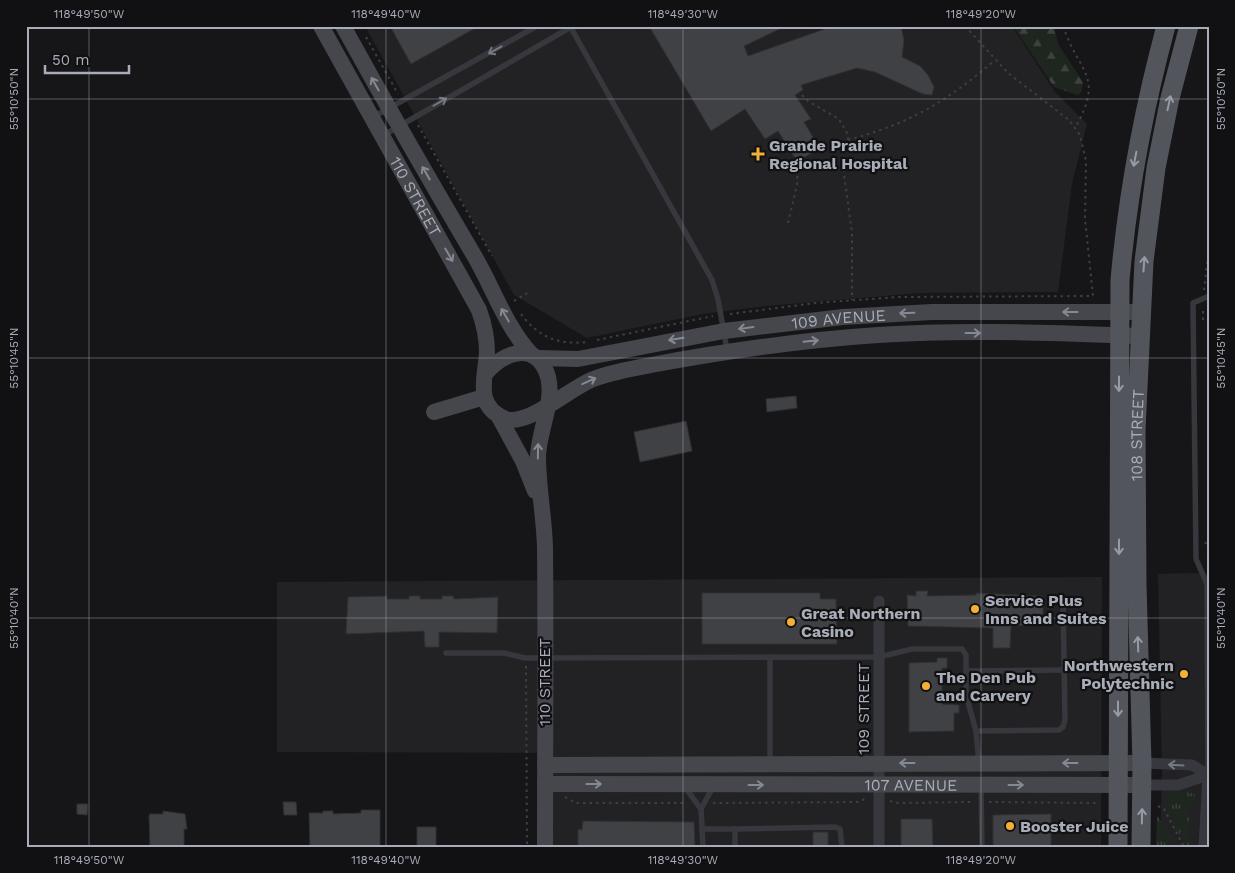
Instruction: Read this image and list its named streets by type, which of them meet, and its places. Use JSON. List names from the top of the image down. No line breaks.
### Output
{"streets":{"main road":["108 STREET"],"street":["110 STREET","109 AVENUE","109 STREET","107 AVENUE"]},"crossings":[["110 STREET","109 AVENUE"],["110 STREET","107 AVENUE"],["109 AVENUE","108 STREET"],["108 STREET","107 AVENUE"],["109 STREET","107 AVENUE"]],"places":{"health":["Grande Prairie Regional Hospital"],"other":["Service Plus Inns and Suites","Great Northern Casino","Northwestern Polytechnic","The Den Pub and Carvery","Booster Juice"]},"scale_bar":"50 m","coordinates":["118°49'50\"W","118°49'40\"W","118°49'30\"W","118°49'20\"W","55°10'50\"N","55°10'45\"N","55°10'40\"N"]}
